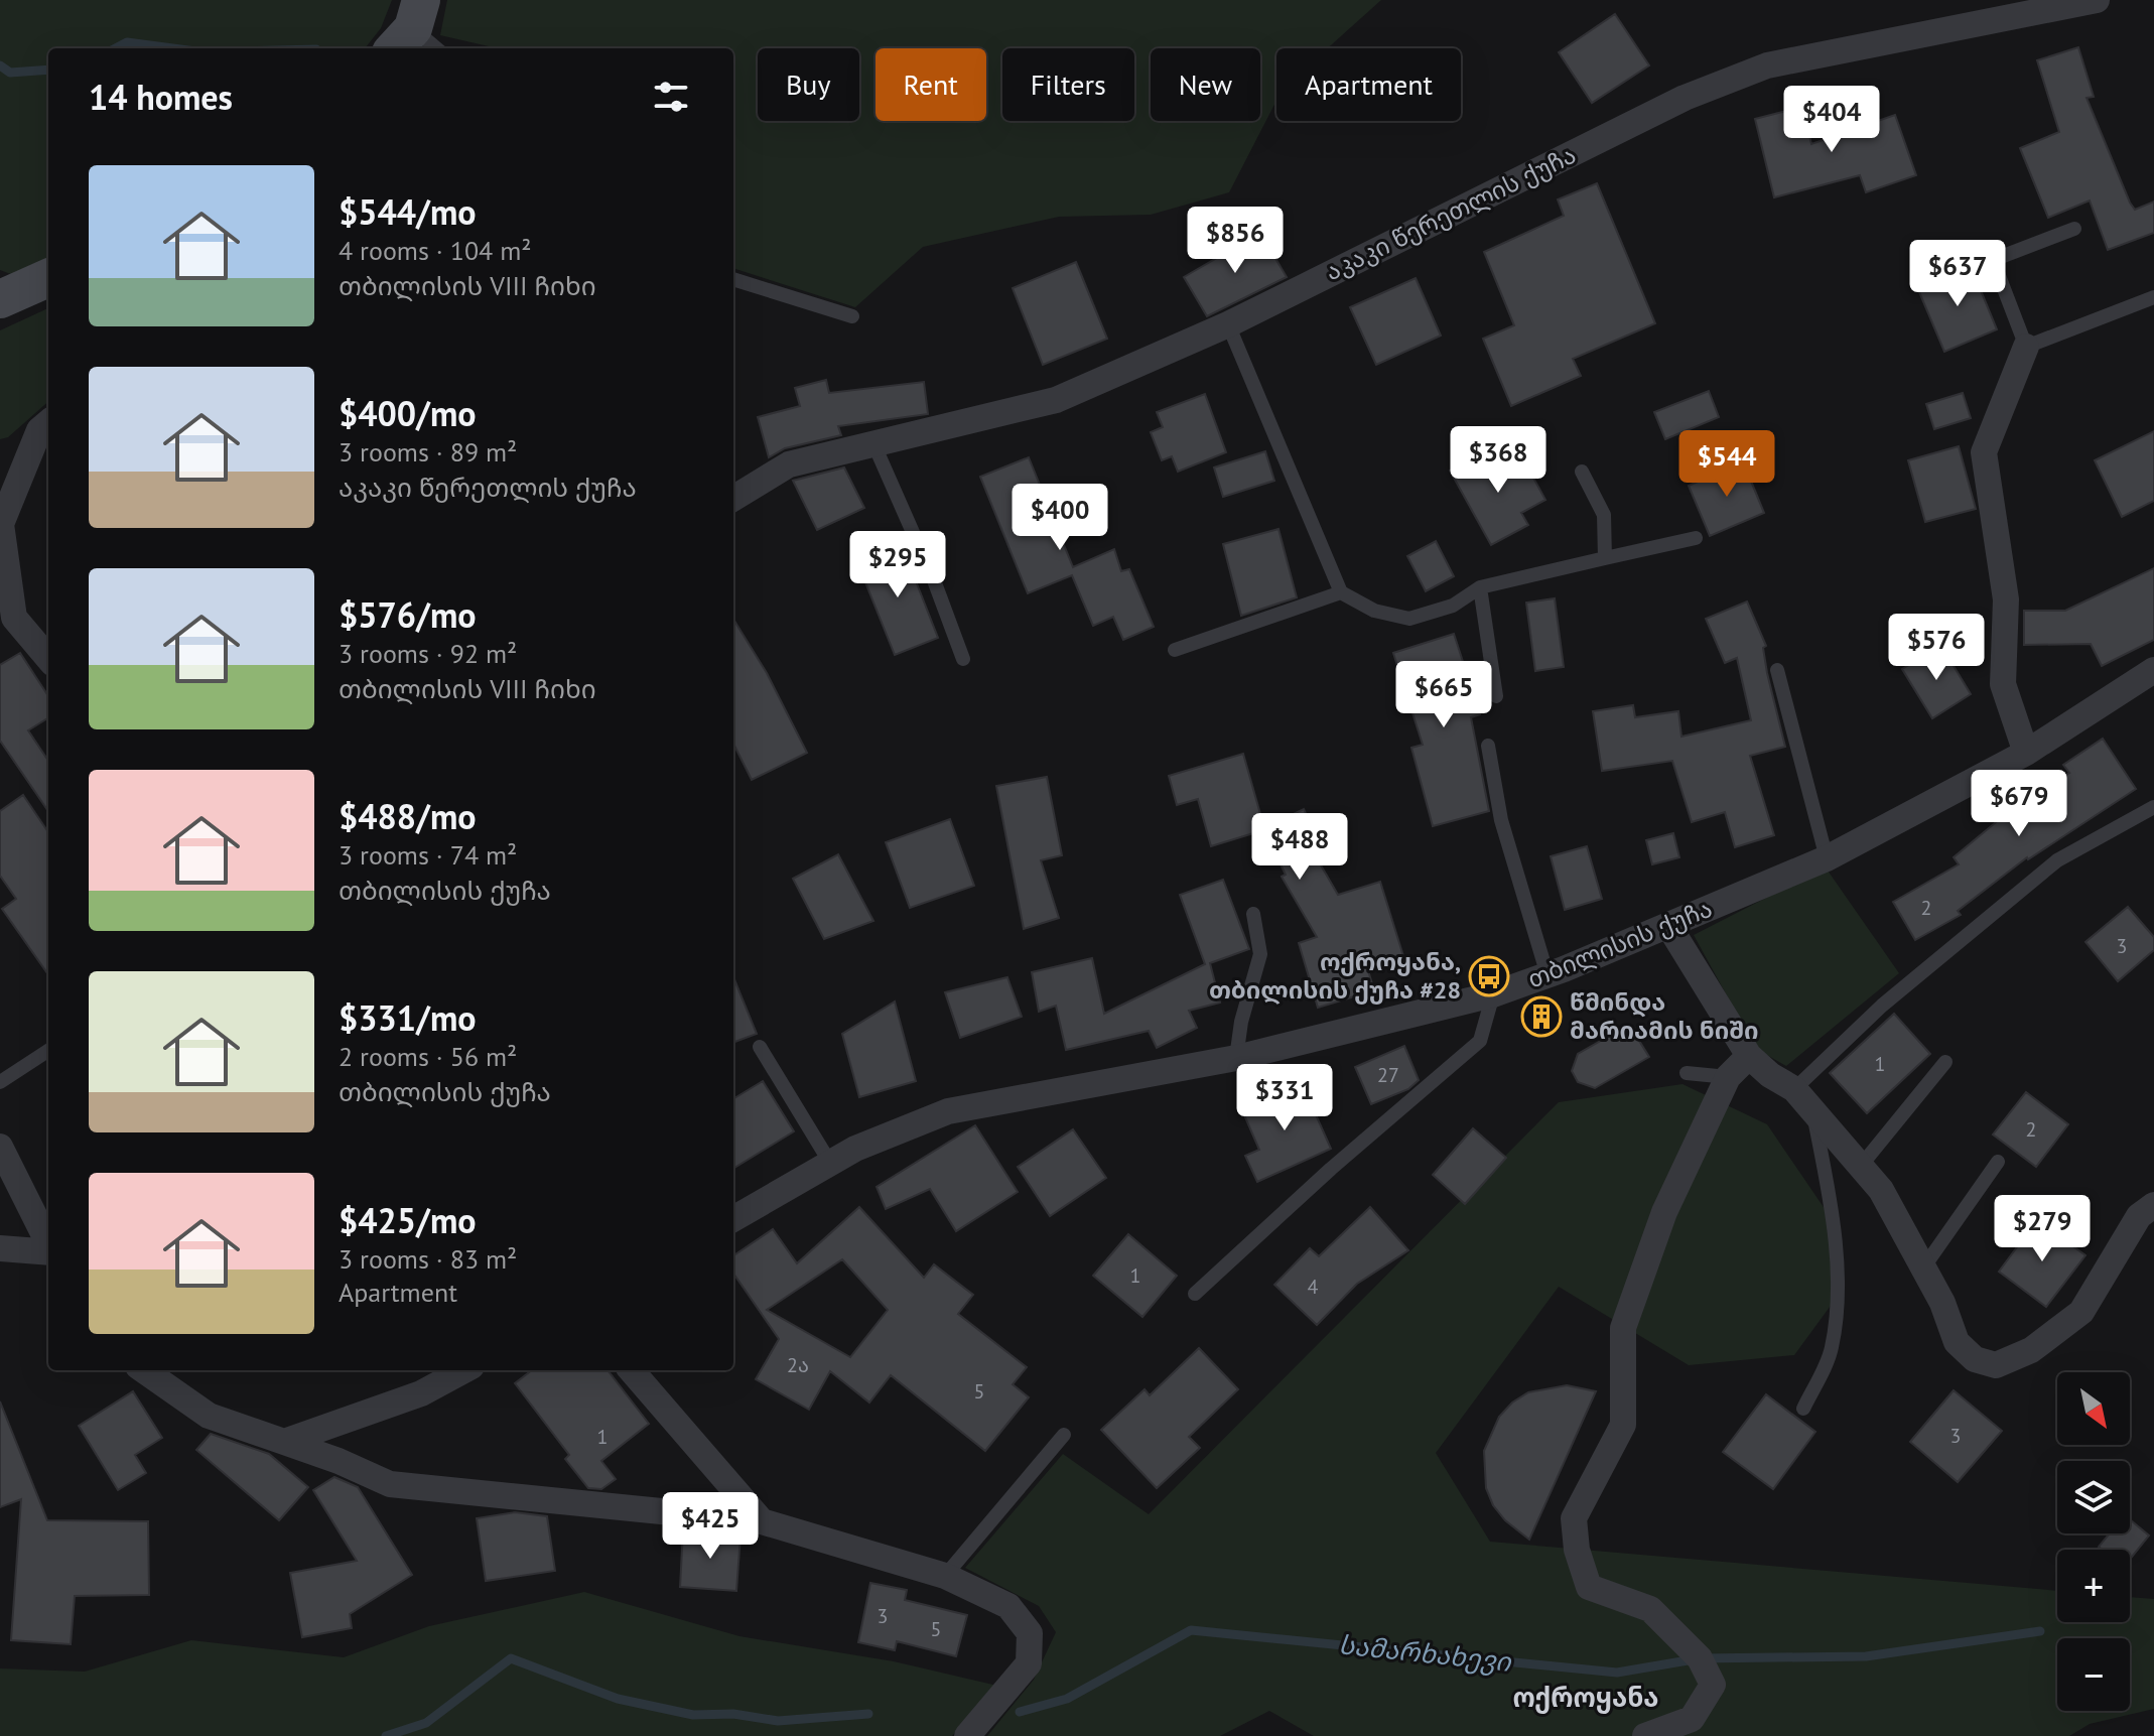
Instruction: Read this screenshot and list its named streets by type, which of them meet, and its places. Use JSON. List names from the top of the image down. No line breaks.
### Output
{"streets":{"street":["აკაკი წერეთლის ქუჩა","თბილისის ქუჩა"]},"districts":["ოქროყანა"],"water":["სამარხახევი"],"places":{"bus stop":["ოქროყანა, თბილისის ქუჩა #28"],"building":["წმინდა მარიამის ნიში"]},"house_numbers":["2","3","1","27","2","1","4","2ა","5","3","1","3","5"],"north":"bottom right","page":{"chip":["Buy","Rent","Filters","New","Apartment"],"heading":"14 homes","price":["$404","$856","$637","$368","$544","$400","$295","$576","$665","$679","$488","$331","$279","$425"],"list":[{"name":"$544/mo","note":"4 rooms · 104 m² · თბილისის VIII ჩიხი"},{"name":"$400/mo","note":"3 rooms · 89 m² · აკაკი წერეთლის ქუჩა"},{"name":"$576/mo","note":"3 rooms · 92 m² · თბილისის VIII ჩიხი"},{"name":"$488/mo","note":"3 rooms · 74 m² · თბილისის ქუჩა"},{"name":"$331/mo","note":"2 rooms · 56 m² · თბილისის ქუჩა"},{"name":"$425/mo","note":"3 rooms · 83 m² · Apartment"}],"map_buttons":["+","−"]}}
